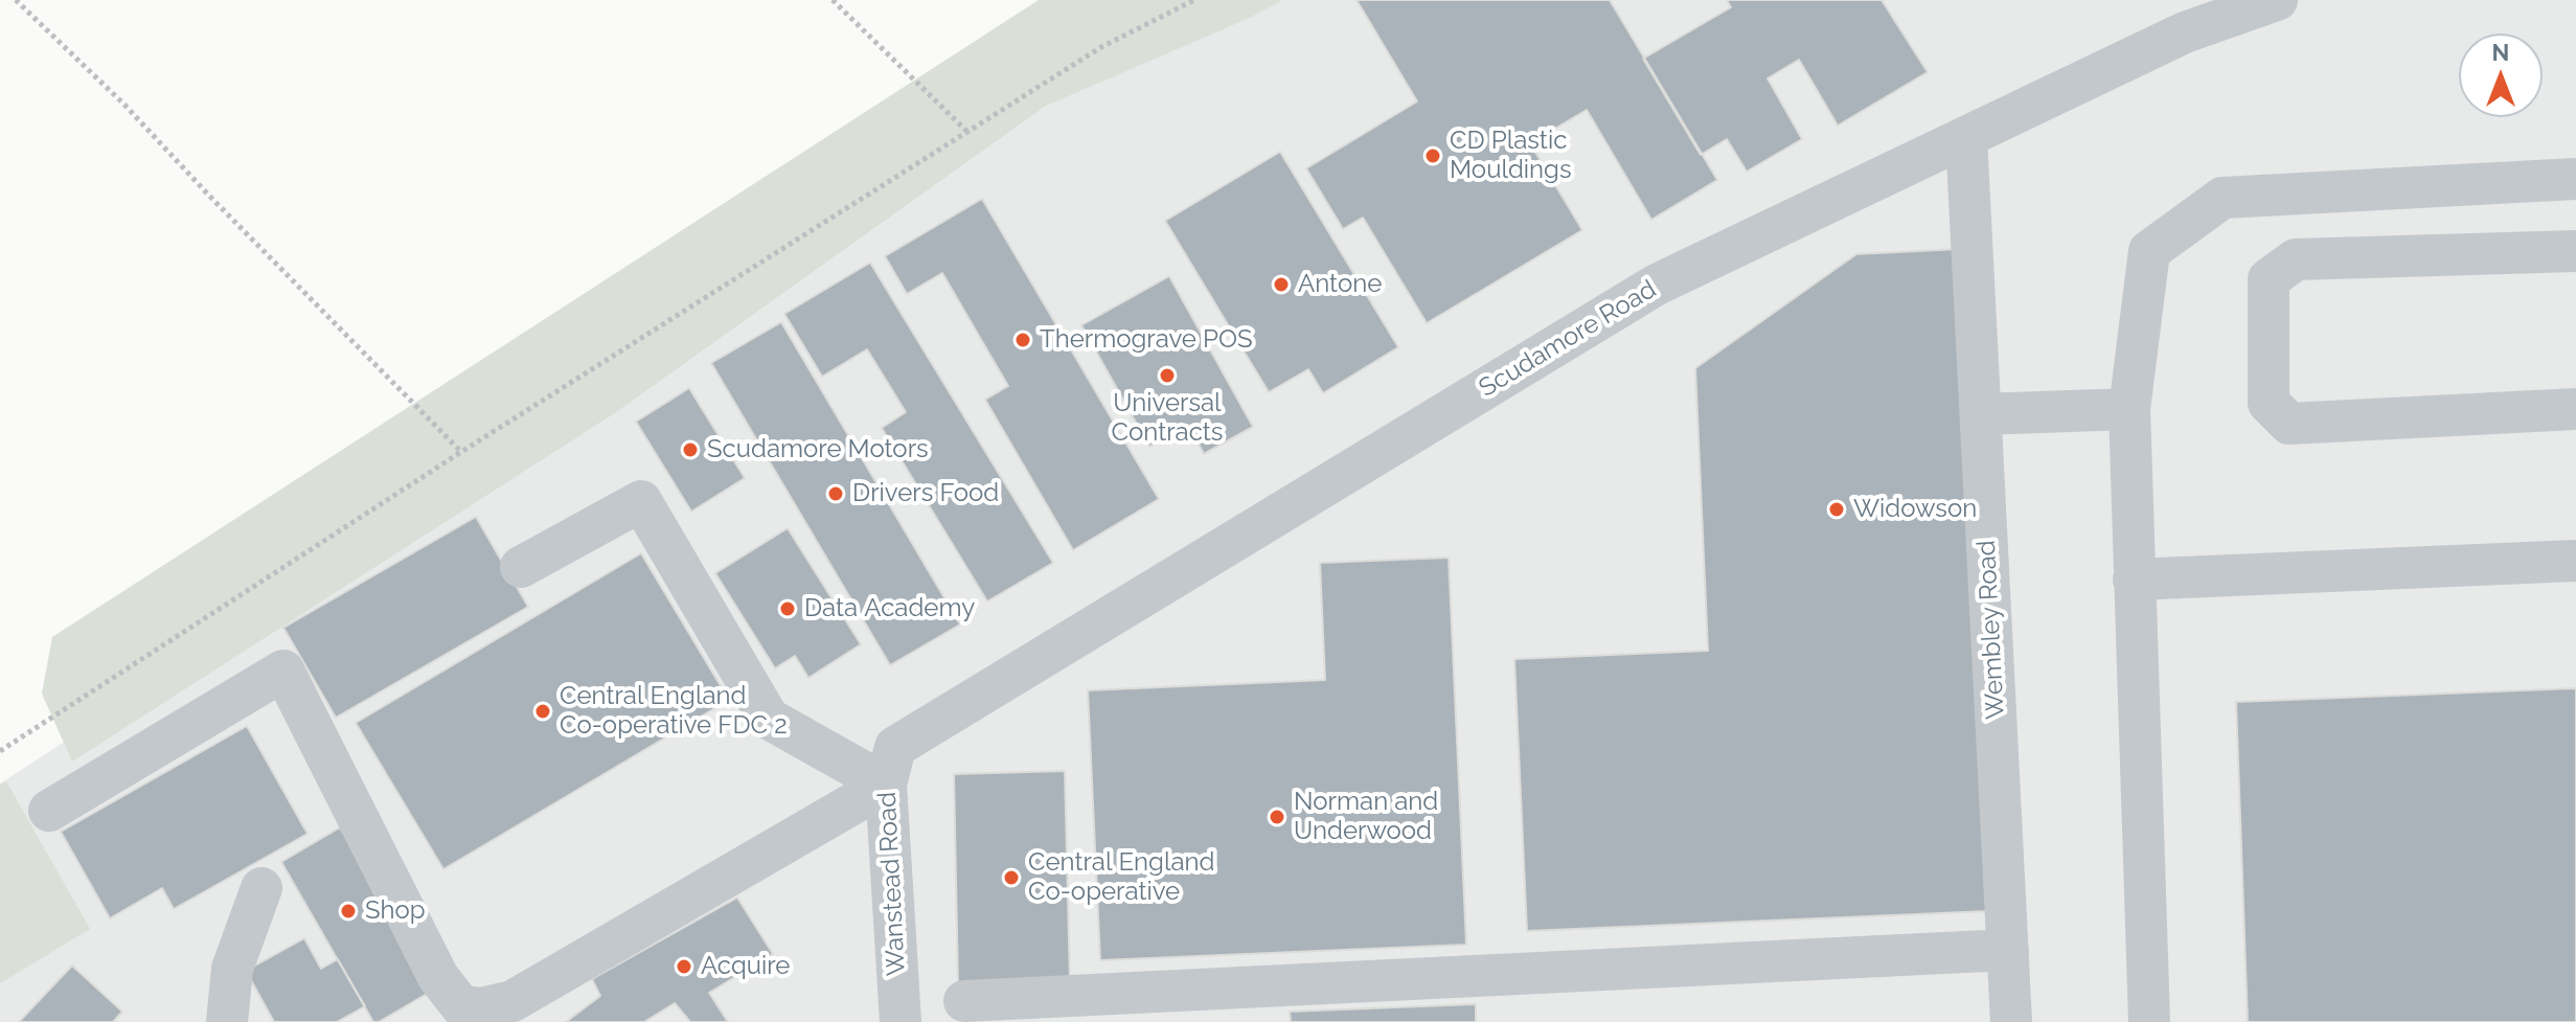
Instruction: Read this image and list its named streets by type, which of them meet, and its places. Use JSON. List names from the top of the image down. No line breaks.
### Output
{"streets":{"street":["Scudamore Road","Wembley Road","Wanstead Road"]},"crossings":[["Scudamore Road","Wembley Road"],["Scudamore Road","Wanstead Road"]],"places":["CD Plastic Mouldings","Antone","Thermograve POS","Universal Contracts","Scudamore Motors","Drivers Food","Widowson","Data Academy","Central England Co-operative FDC 2","Norman and Underwood","Central England Co-operative","Shop","Acquire"],"north":"top"}
